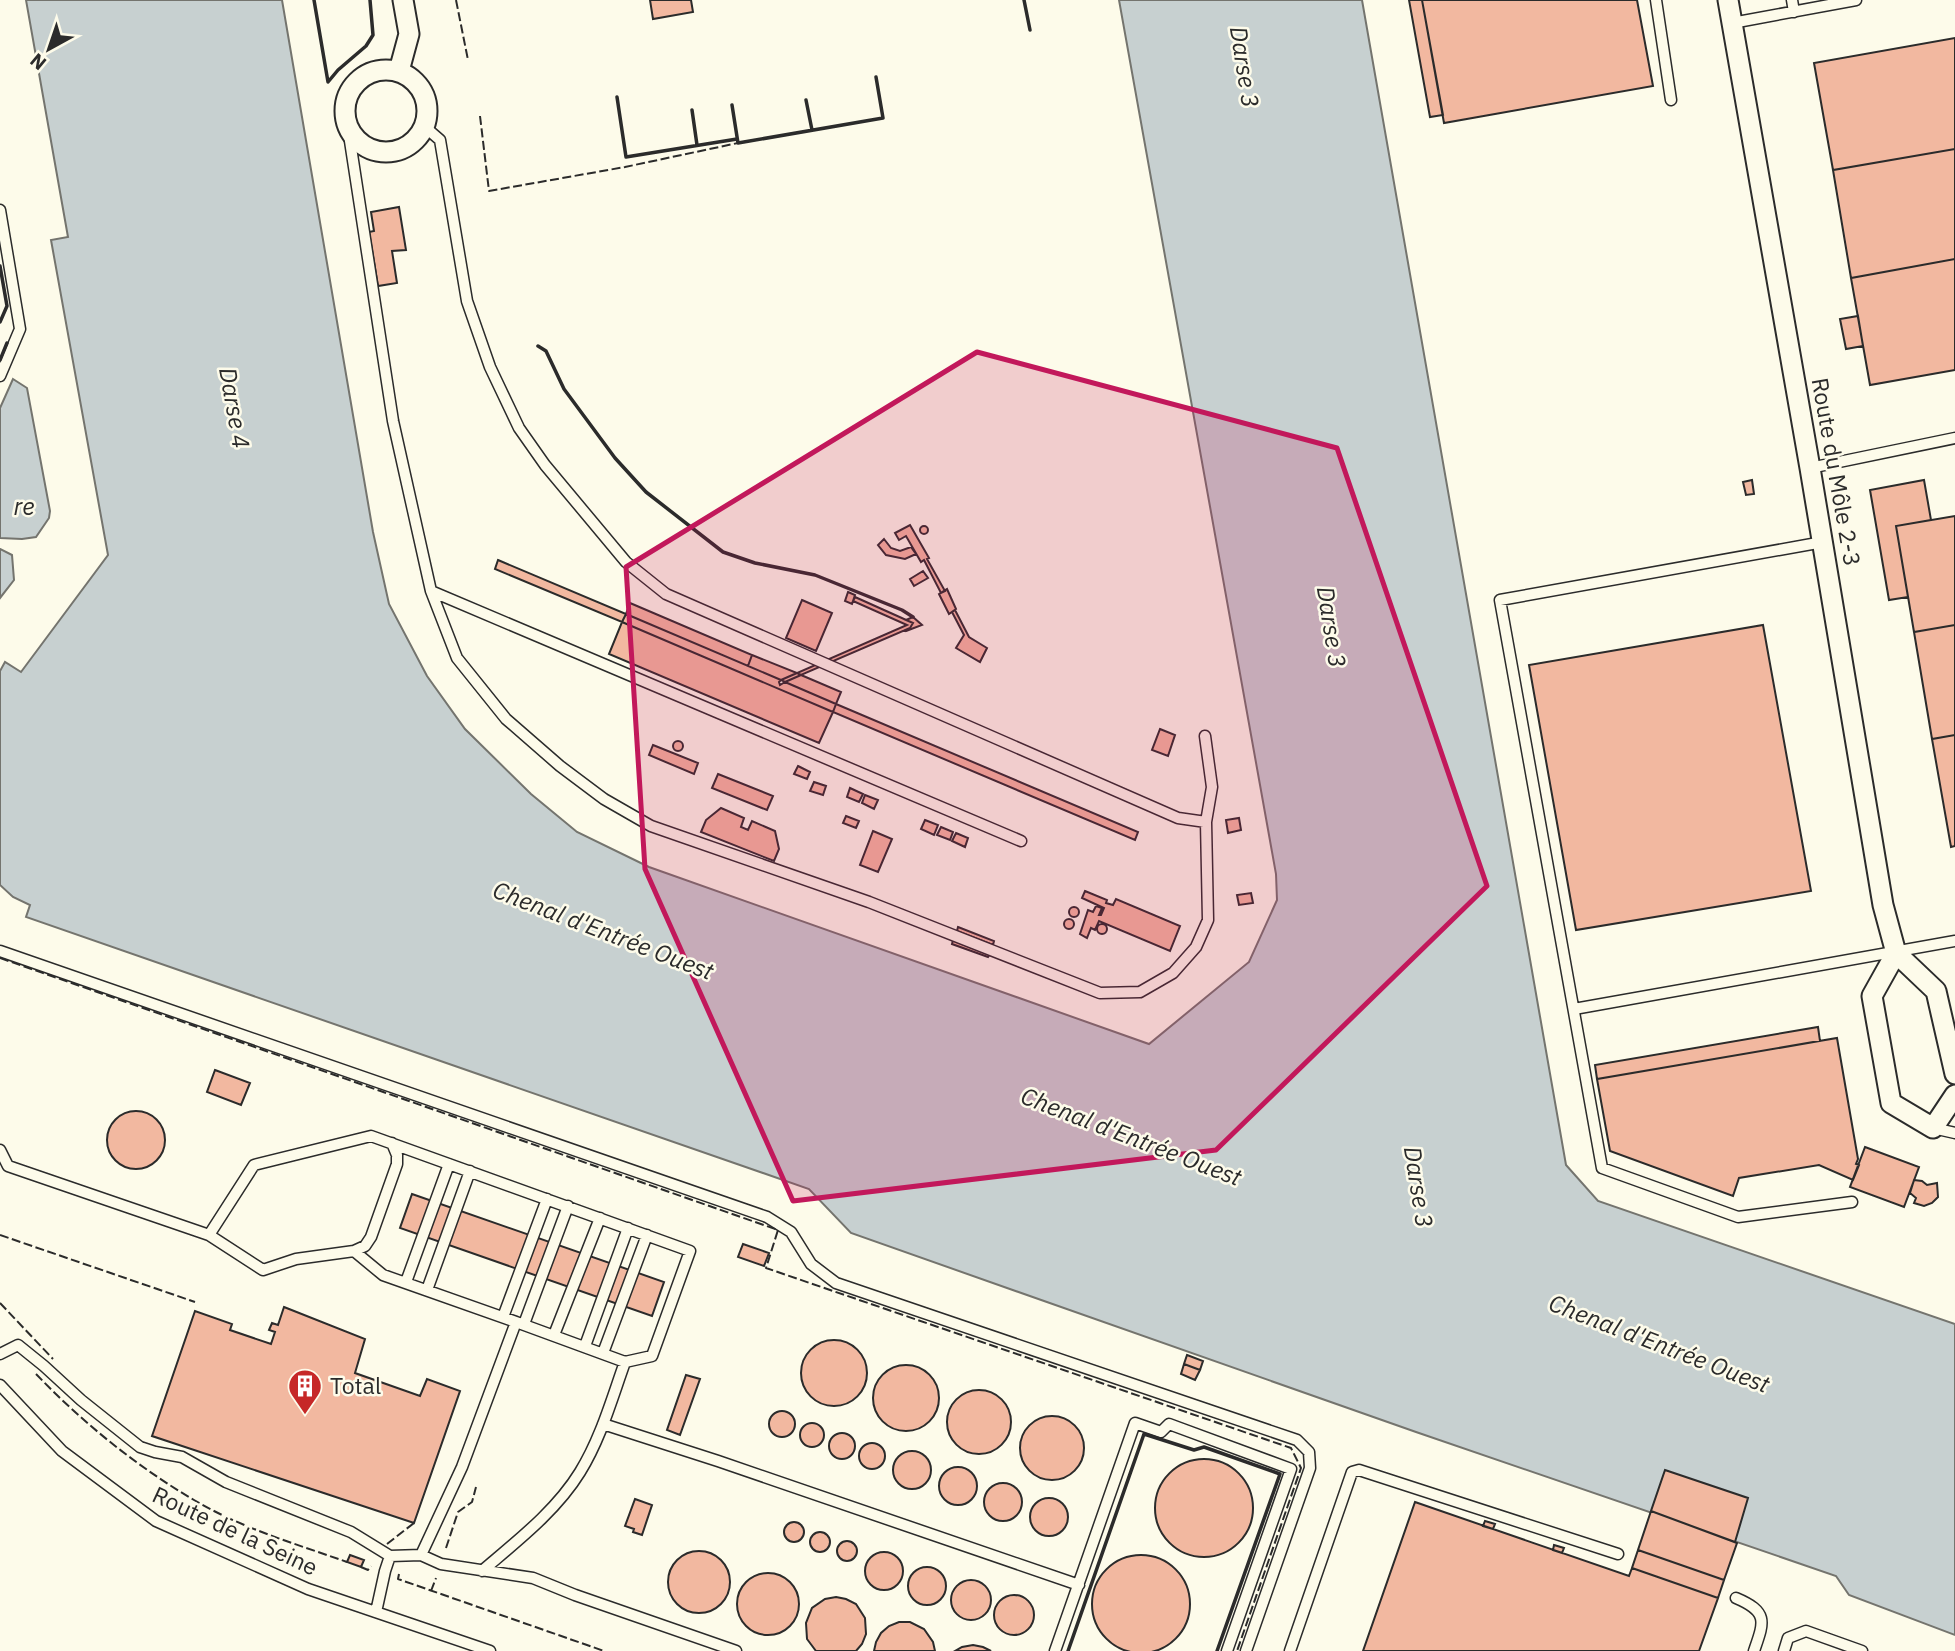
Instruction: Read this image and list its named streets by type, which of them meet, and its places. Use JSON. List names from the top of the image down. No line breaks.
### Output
{"streets":{"street":["Route du Môle 2-3"],"lane":["Route de la Seine"]},"water":["Darse 3","Darse 4","re","Chenal d'Entrée Ouest"],"places":{"building":["Total"]},"north":"bottom left"}
